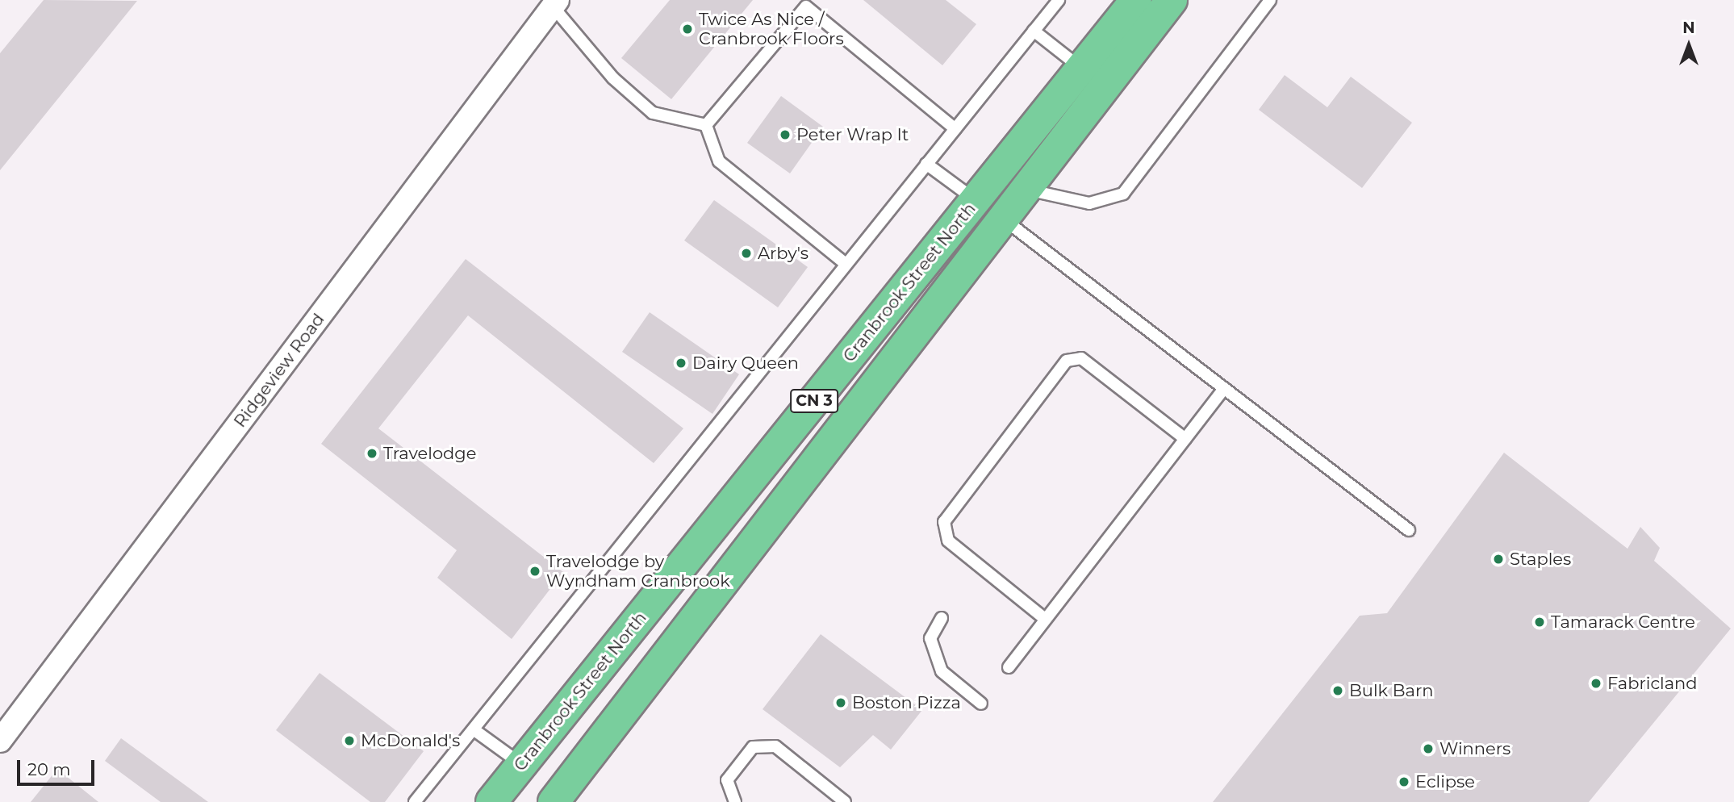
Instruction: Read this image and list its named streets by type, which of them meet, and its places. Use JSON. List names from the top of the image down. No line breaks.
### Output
{"streets":{"highway":["Cranbrook Street North","CN 3"],"street":["Ridgeview Road"]},"places":["Twice As Nice / Cranbrook Floors","Peter Wrap It","Arby's","Dairy Queen","Travelodge","Staples","Travelodge by Wyndham Cranbrook","Tamarack Centre","Fabricland","Bulk Barn","Boston Pizza","McDonald's","Winners","Eclipse"],"scale_bar":"20 m","north":"top"}
